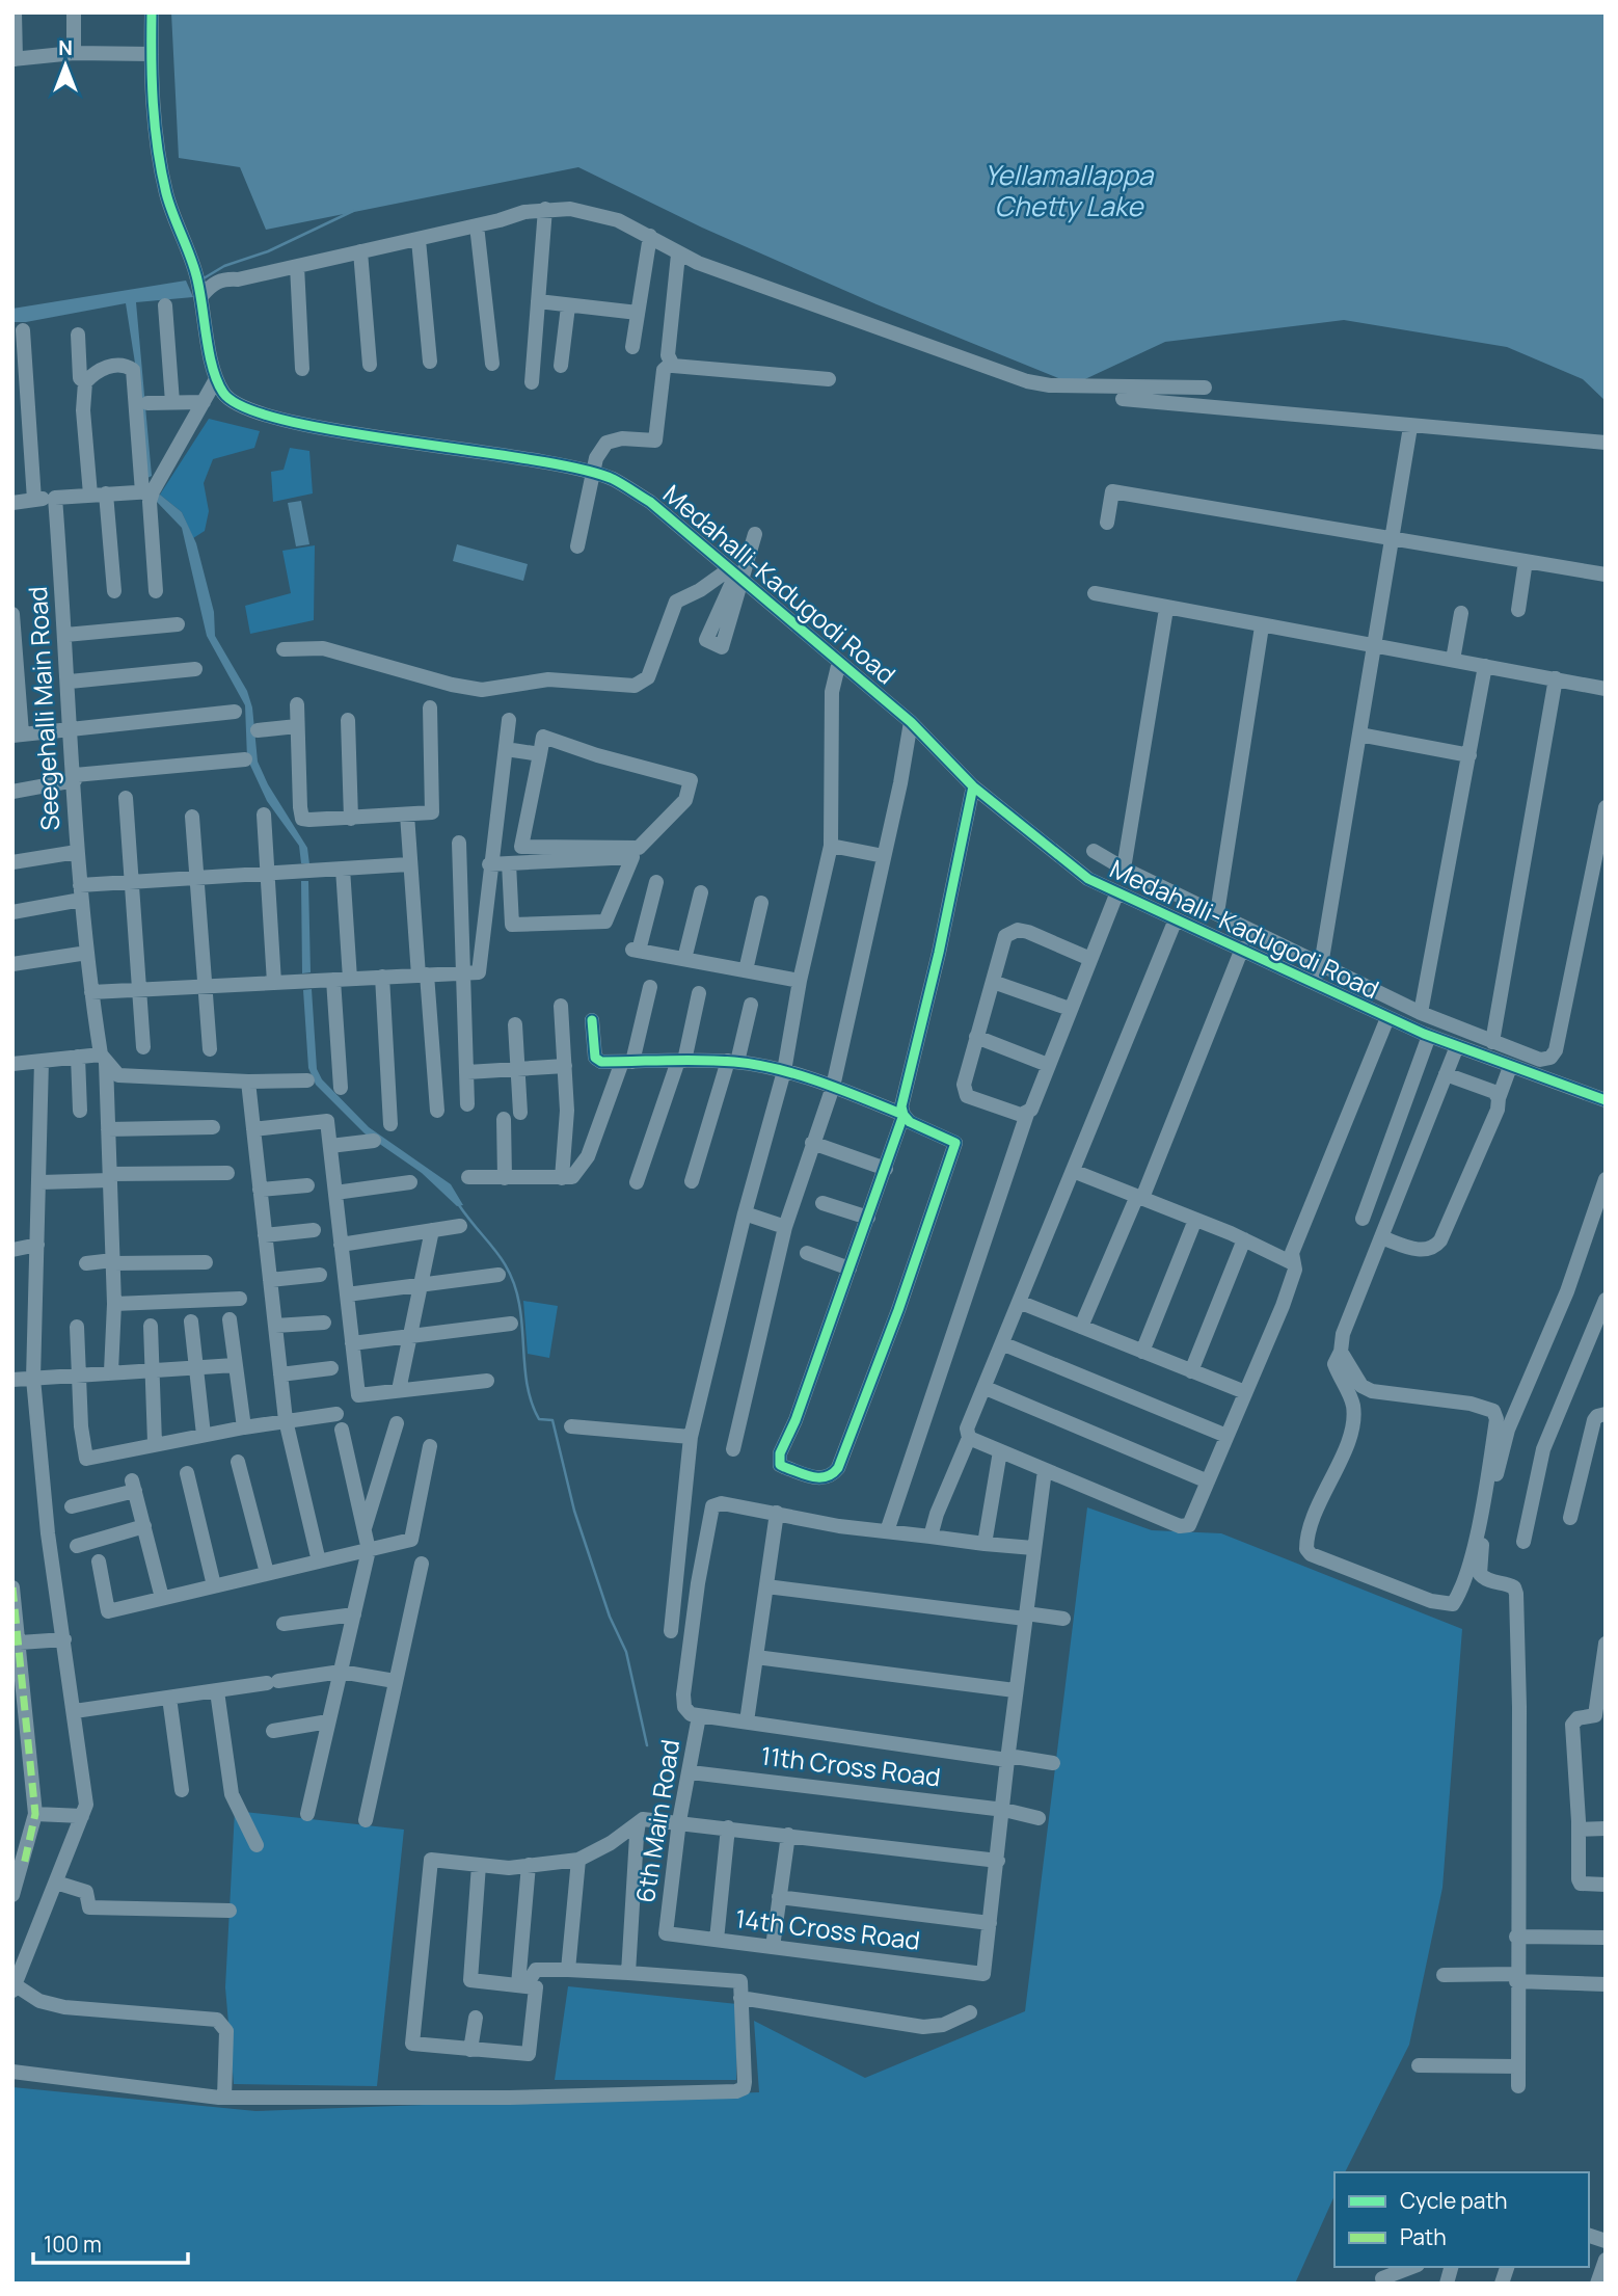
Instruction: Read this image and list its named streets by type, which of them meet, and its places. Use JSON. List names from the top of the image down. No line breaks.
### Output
{"streets":{"street":["Medahalli-Kadugodi Road","Seegehalli Main Road","11th Cross Road","6th Main Road","14th Cross Road"]},"crossings":[["11th Cross Road","6th Main Road"],["6th Main Road","14th Cross Road"]],"water":["Yellamallappa Chetty Lake"],"legend":["Cycle path","Path"],"scale_bar":"100 m","north":"top"}
